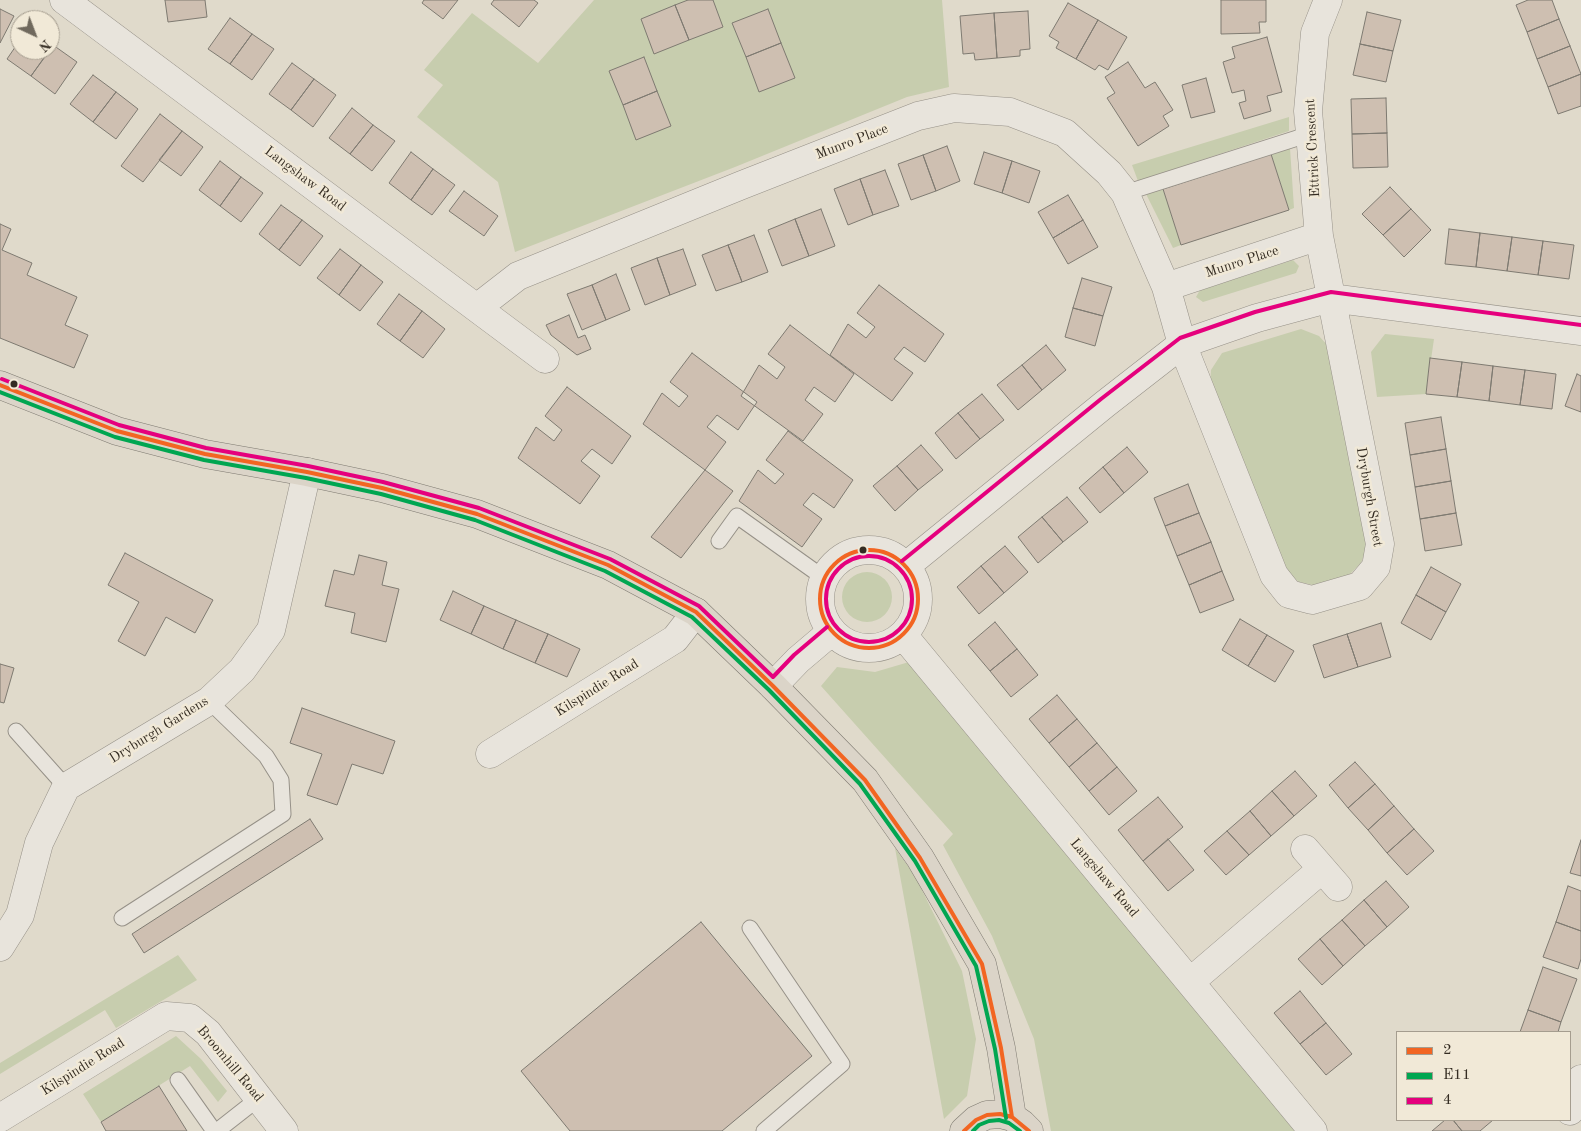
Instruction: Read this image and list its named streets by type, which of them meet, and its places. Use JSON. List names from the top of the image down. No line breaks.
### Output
{"streets":{"street":["Munro Place","Ettrick Crescent","Langshaw Road","Dryburgh Street","Kilspindie Road","Dryburgh Gardens","Broomhill Road"]},"crossings":[["Munro Place","Ettrick Crescent"],["Munro Place","Langshaw Road"],["Munro Place","Dryburgh Street"],["Ettrick Crescent","Dryburgh Street"],["Kilspindie Road","Broomhill Road"]],"lines":["transit line 4","transit line 2","transit line E11"],"legend":["2","E11","4"],"north":"bottom right"}
